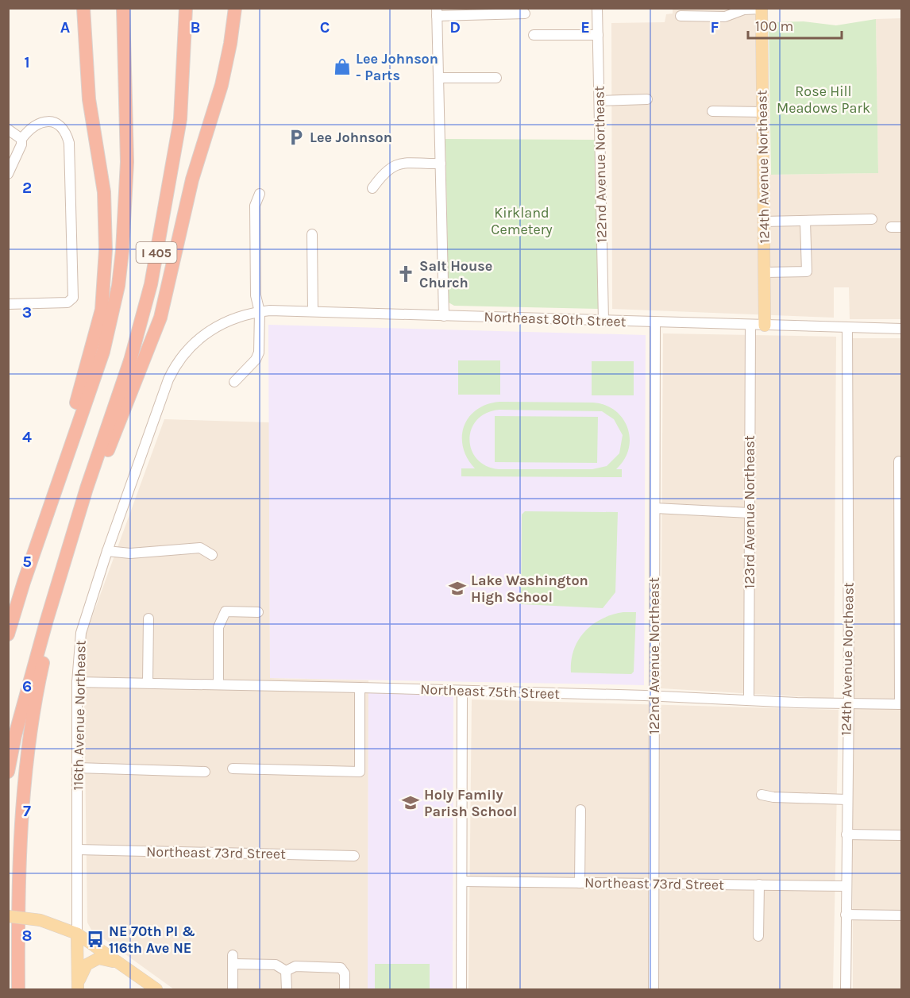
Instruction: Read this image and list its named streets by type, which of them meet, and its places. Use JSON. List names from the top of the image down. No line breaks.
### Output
{"streets":{"highway":["I 405"],"main road":["124th Avenue Northeast","116th Avenue Northeast"],"street":["122nd Avenue Northeast","Northeast 80th Street","123rd Avenue Northeast","Northeast 75th Street","Northeast 73rd Street"]},"crossings":[["122nd Avenue Northeast","Northeast 80th Street"],["122nd Avenue Northeast","Northeast 75th Street"],["122nd Avenue Northeast","Northeast 73rd Street"],["124th Avenue Northeast","Northeast 80th Street"],["124th Avenue Northeast","Northeast 75th Street"],["124th Avenue Northeast","Northeast 73rd Street"],["Northeast 80th Street","123rd Avenue Northeast"],["Northeast 80th Street","116th Avenue Northeast"],["123rd Avenue Northeast","Northeast 75th Street"],["Northeast 75th Street","116th Avenue Northeast"],["116th Avenue Northeast","Northeast 73rd Street"]],"parks":["Rose Hill Meadows Park","Kirkland Cemetery"],"places":{"shop":["Lee Johnson - Parts"],"parking":["Lee Johnson"],"church":["Salt House Church"],"school or university":["Lake Washington High School","Holy Family Parish School"],"bus stop":["NE 70th Pl & 116th Ave NE"]},"scale_bar":"100 m","grid":{"columns":["A","B","C","D","E","F"],"rows":["1","2","3","4","5","6","7","8"]}}
